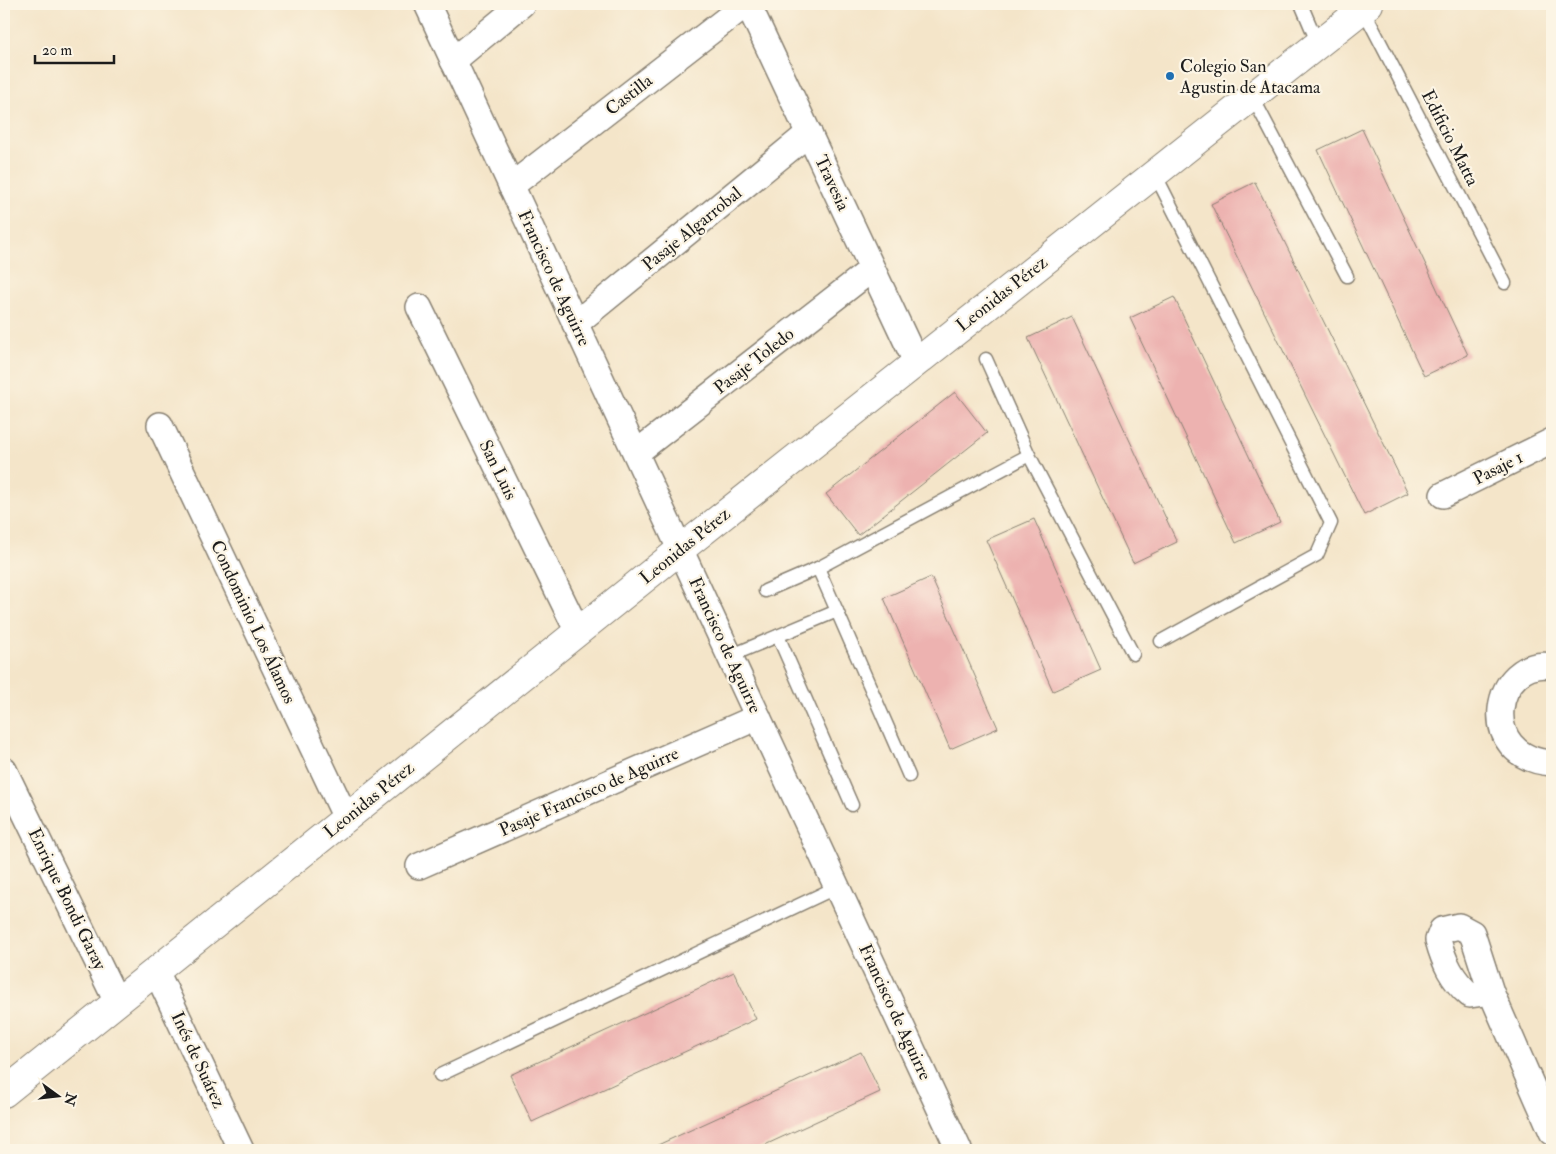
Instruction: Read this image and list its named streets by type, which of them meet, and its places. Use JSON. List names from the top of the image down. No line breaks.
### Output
{"streets":{"street":["Castilla","Travesia","Pasaje Algarrobal","Francisco de Aguirre","Leonidas Pérez","Pasaje Toledo","Pasaje 1","San Luis","Condominio Los Álamos","Pasaje Francisco de Aguirre","Enrique Bondi Garay","Inés de Suárez"],"lane":["Edificio Matta"]},"crossings":[["Castilla","Travesia"],["Castilla","Francisco de Aguirre"],["Edificio Matta","Leonidas Pérez"],["Travesia","Pasaje Algarrobal"],["Travesia","Leonidas Pérez"],["Travesia","Pasaje Toledo"],["Pasaje Algarrobal","Francisco de Aguirre"],["Francisco de Aguirre","Leonidas Pérez"],["Francisco de Aguirre","Pasaje Toledo"],["Francisco de Aguirre","Pasaje Francisco de Aguirre"],["Leonidas Pérez","San Luis"],["Leonidas Pérez","Condominio Los Álamos"],["Leonidas Pérez","Enrique Bondi Garay"],["Leonidas Pérez","Inés de Suárez"]],"places":["Colegio San Agustin de Atacama"],"scale_bar":"20 m","north":"right"}
